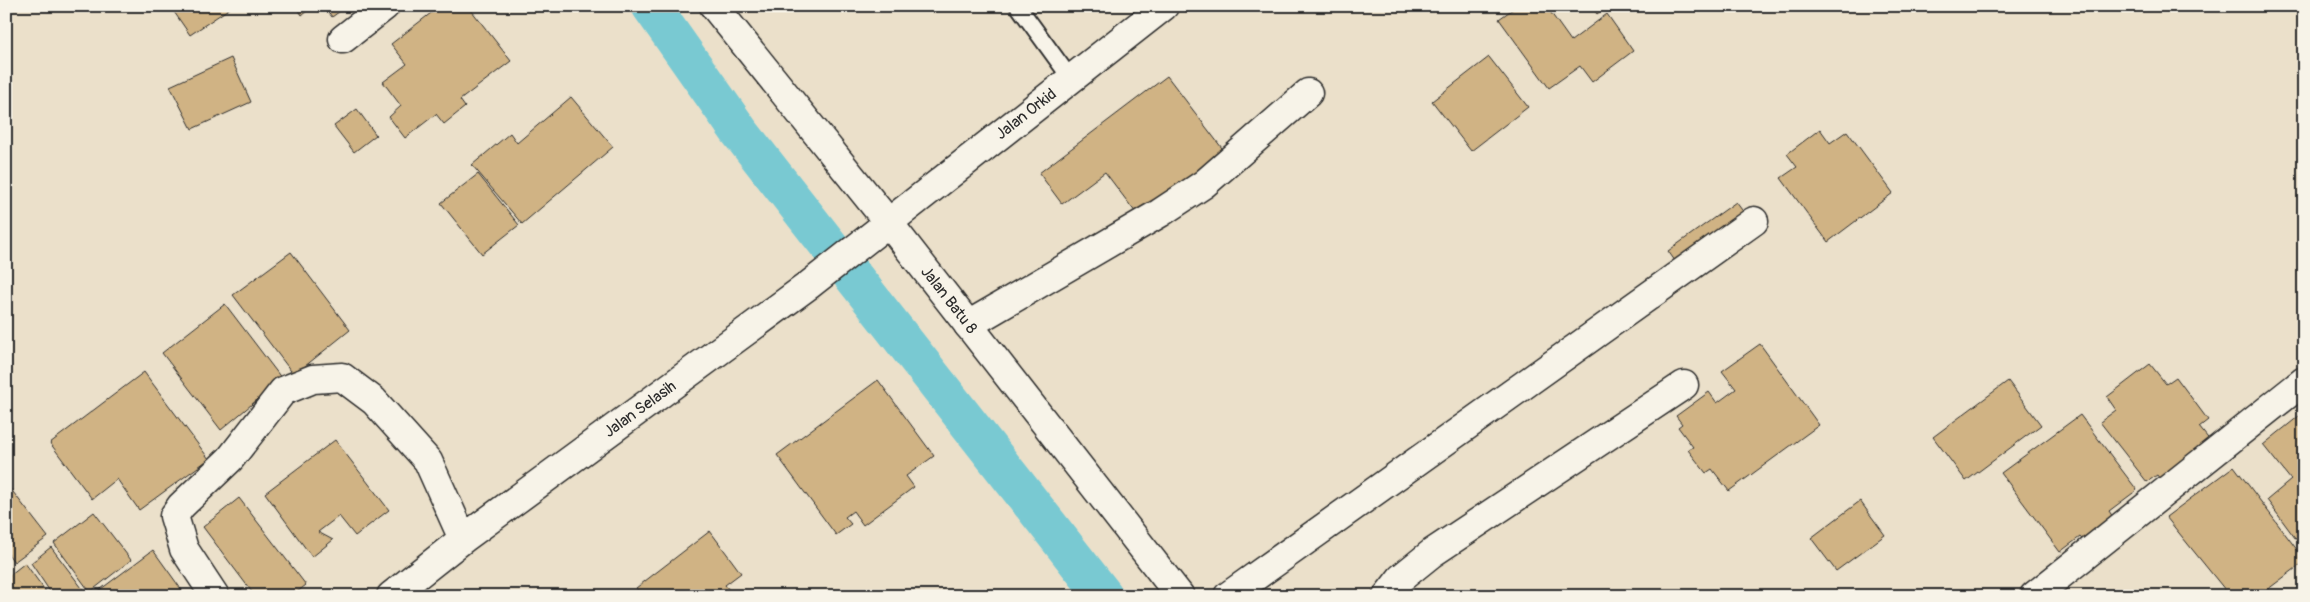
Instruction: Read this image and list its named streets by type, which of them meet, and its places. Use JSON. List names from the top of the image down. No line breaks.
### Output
{"streets":{"street":["Jalan Orkid","Jalan Batu 8","Jalan Selasih"]},"crossings":[["Jalan Orkid","Jalan Batu 8"],["Jalan Orkid","Jalan Selasih"],["Jalan Batu 8","Jalan Selasih"]]}
